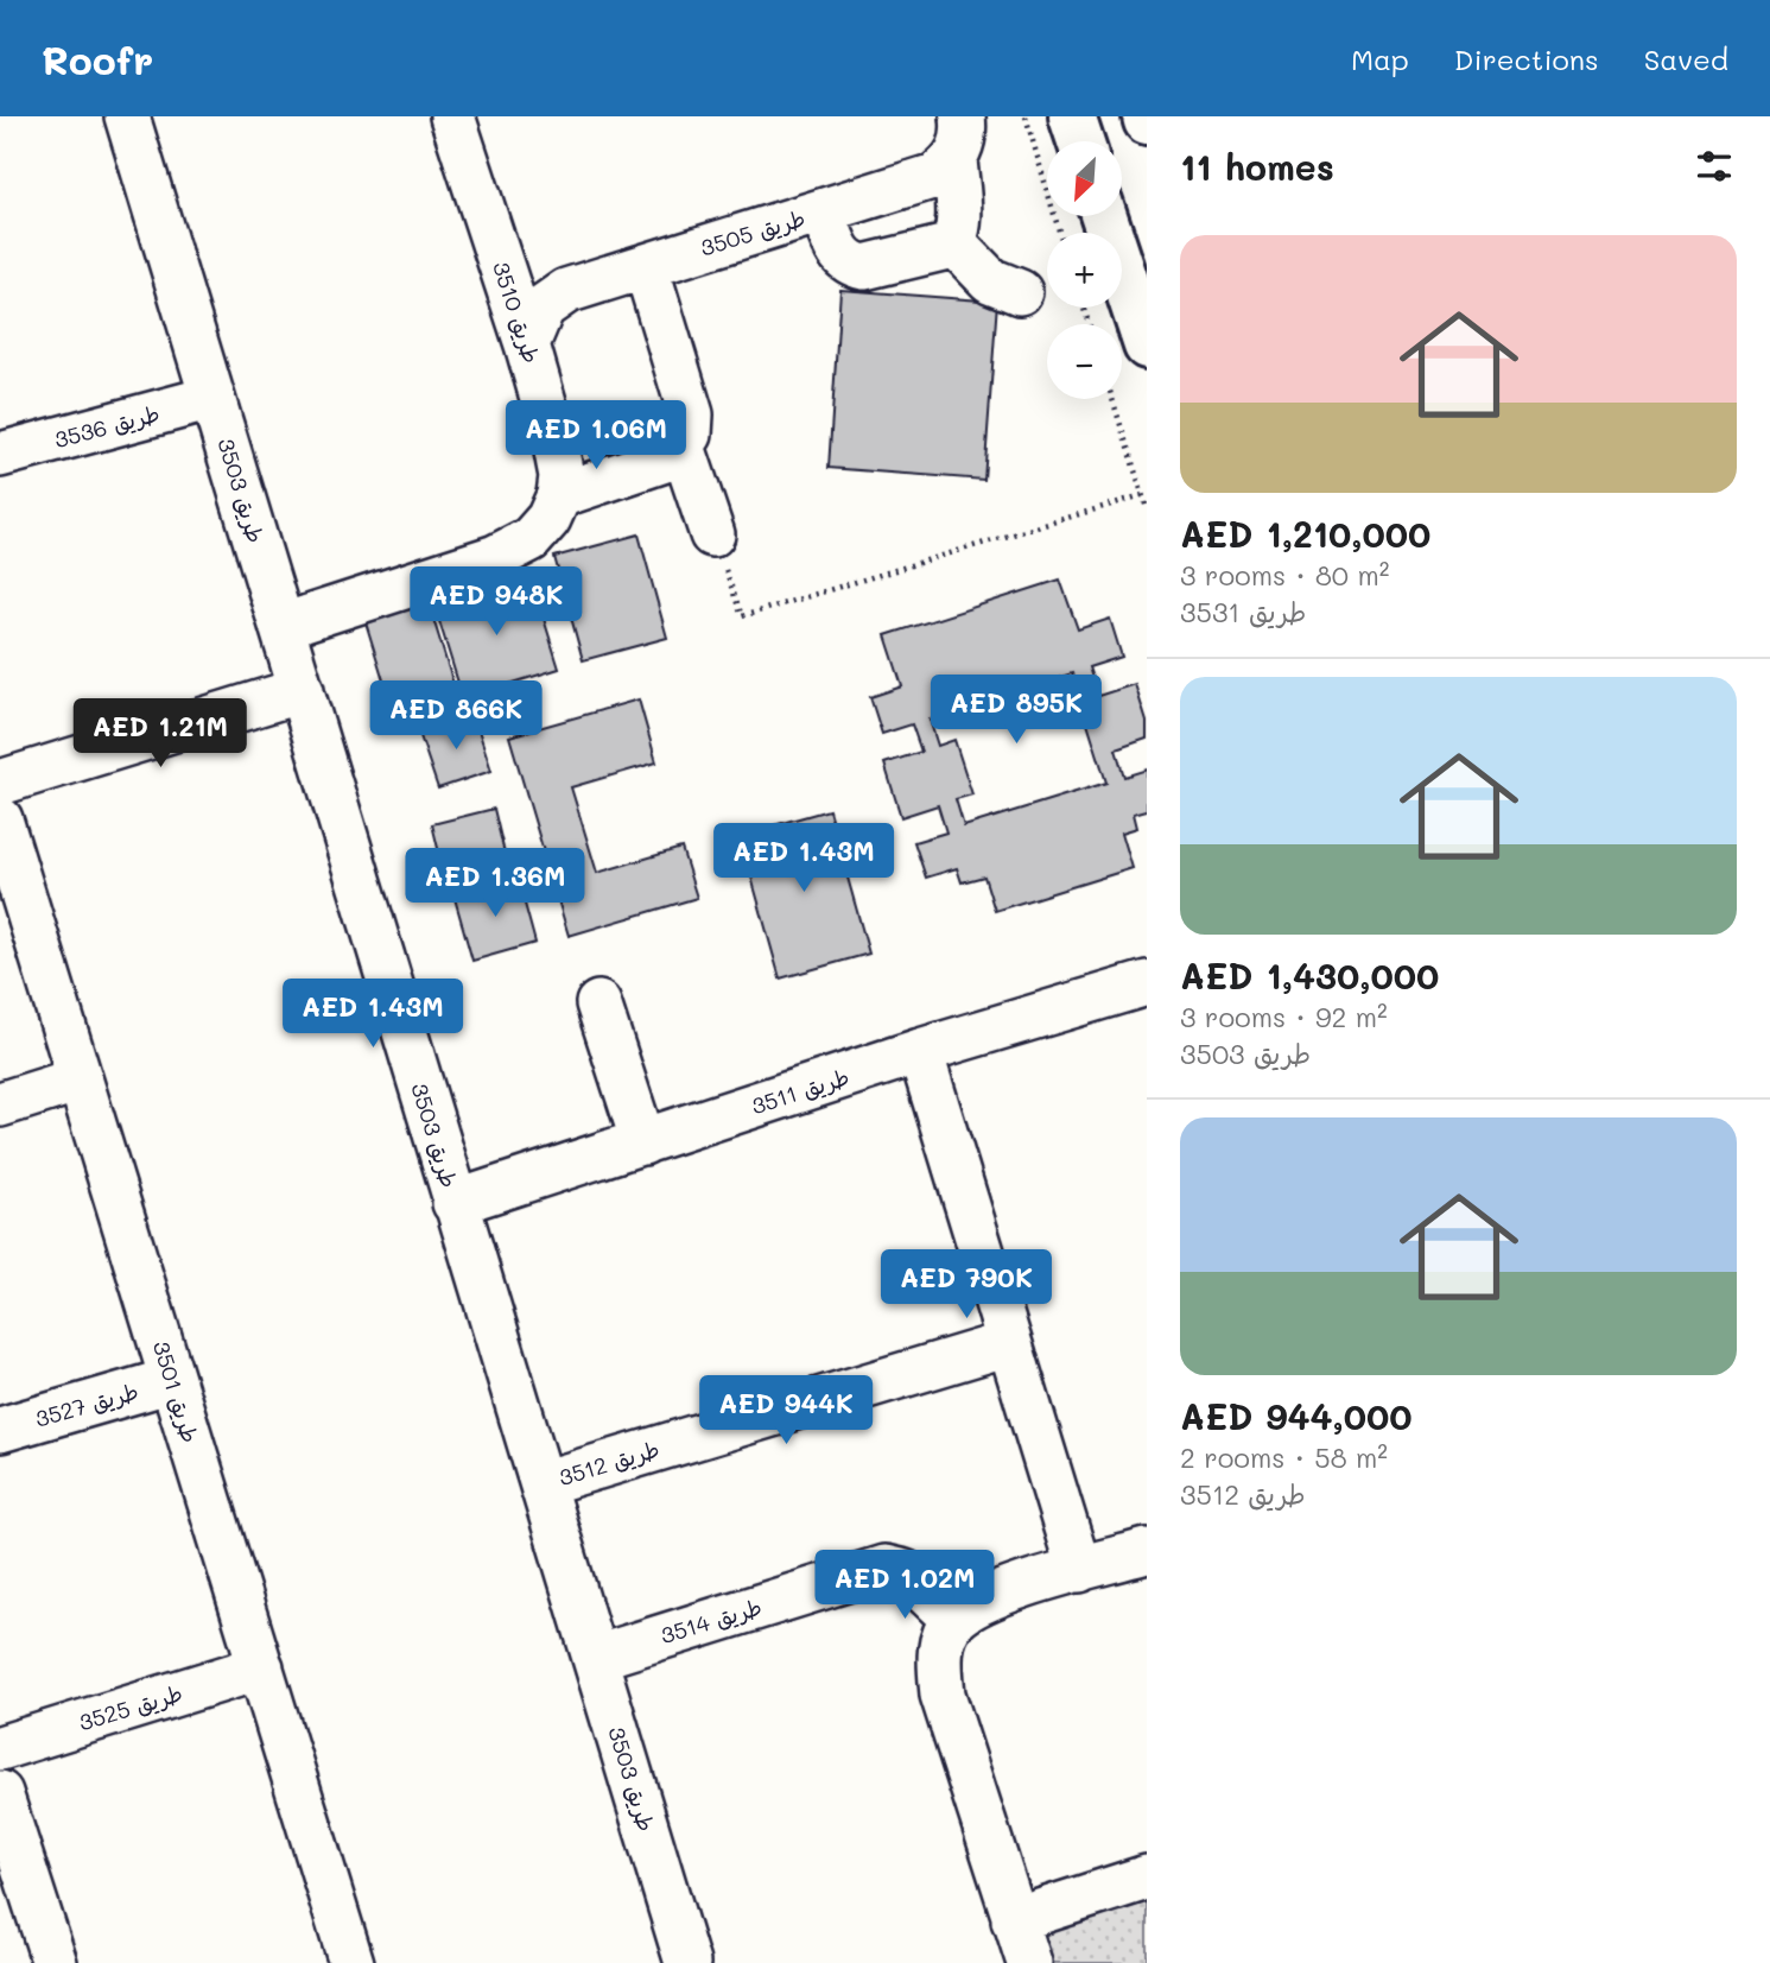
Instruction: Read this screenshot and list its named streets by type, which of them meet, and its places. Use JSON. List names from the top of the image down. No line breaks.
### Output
{"streets":{"street":["طريق 3505","طريق 3510","طريق 3536","طريق 3503","طريق 3511","طريق 3501","طريق 3527","طريق 3512","طريق 3514","طريق 3525"]},"crossings":[["طريق 3505","طريق 3510"],["طريق 3536","طريق 3503"],["طريق 3503","طريق 3511"],["طريق 3503","طريق 3512"],["طريق 3503","طريق 3514"],["طريق 3501","طريق 3527"],["طريق 3501","طريق 3525"]],"north":"bottom left","page":{"header":"Roofr","nav":["Map","Directions","Saved"],"heading":"11 homes","map_buttons":["+","−"],"list":[{"name":"AED 1,210,000","note":"3 rooms · 80 m² · طريق 3531"},{"name":"AED 1,430,000","note":"3 rooms · 92 m² · طريق 3503"},{"name":"AED 944,000","note":"2 rooms · 58 m² · طريق 3512"}],"price":["AED 1.06M","AED 948K","AED 895K","AED 866K","AED 1.21M","AED 1.43M","AED 1.36M","AED 1.43M","AED 790K","AED 944K","AED 1.02M"]}}
